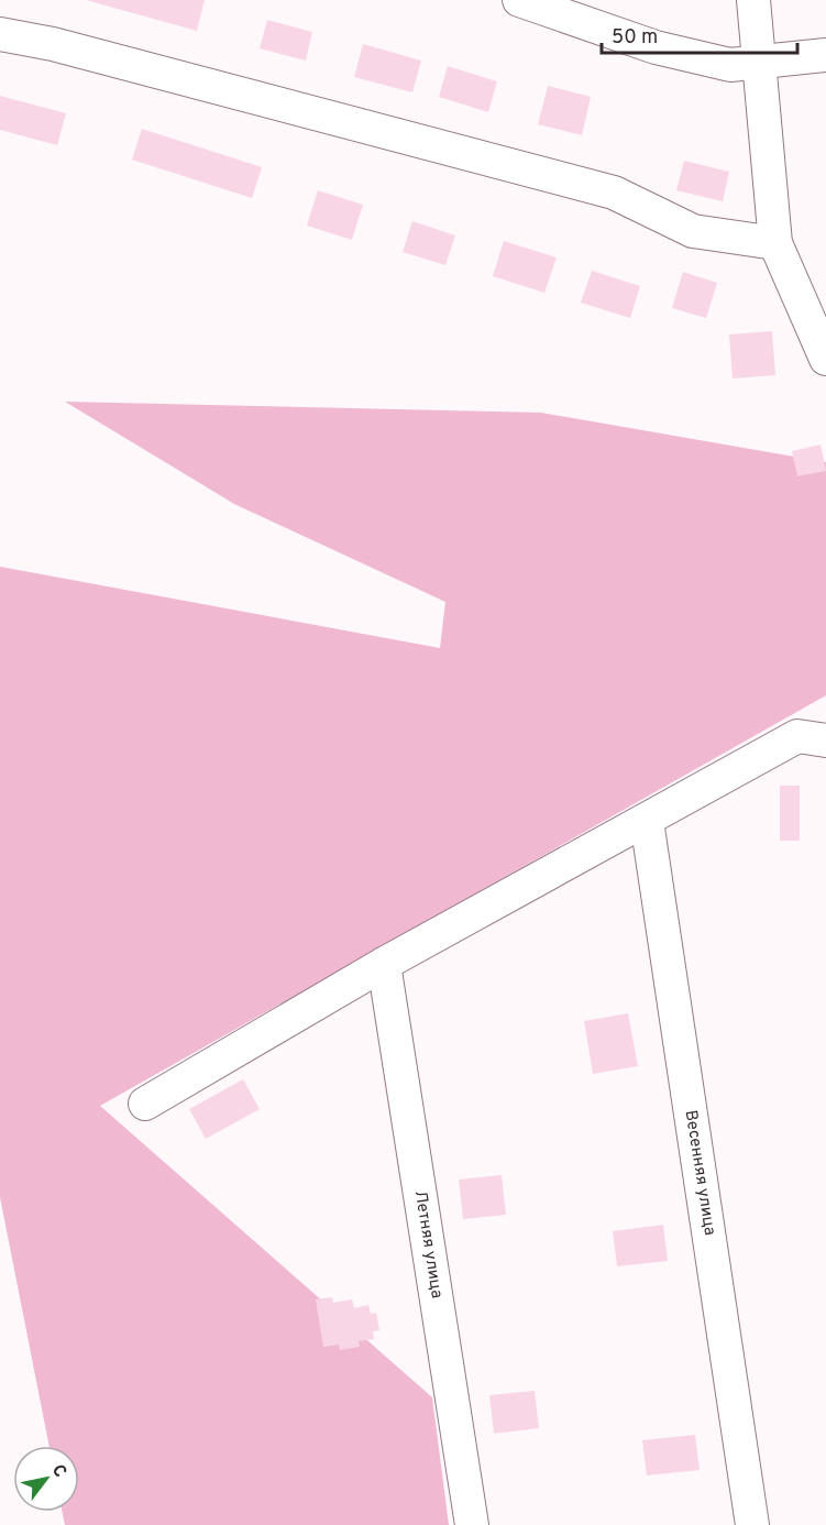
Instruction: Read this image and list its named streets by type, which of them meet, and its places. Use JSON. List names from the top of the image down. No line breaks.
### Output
{"streets":{"street":["Весенняя улица","Летняя улица"]},"scale_bar":"50 m","north":"top right"}
